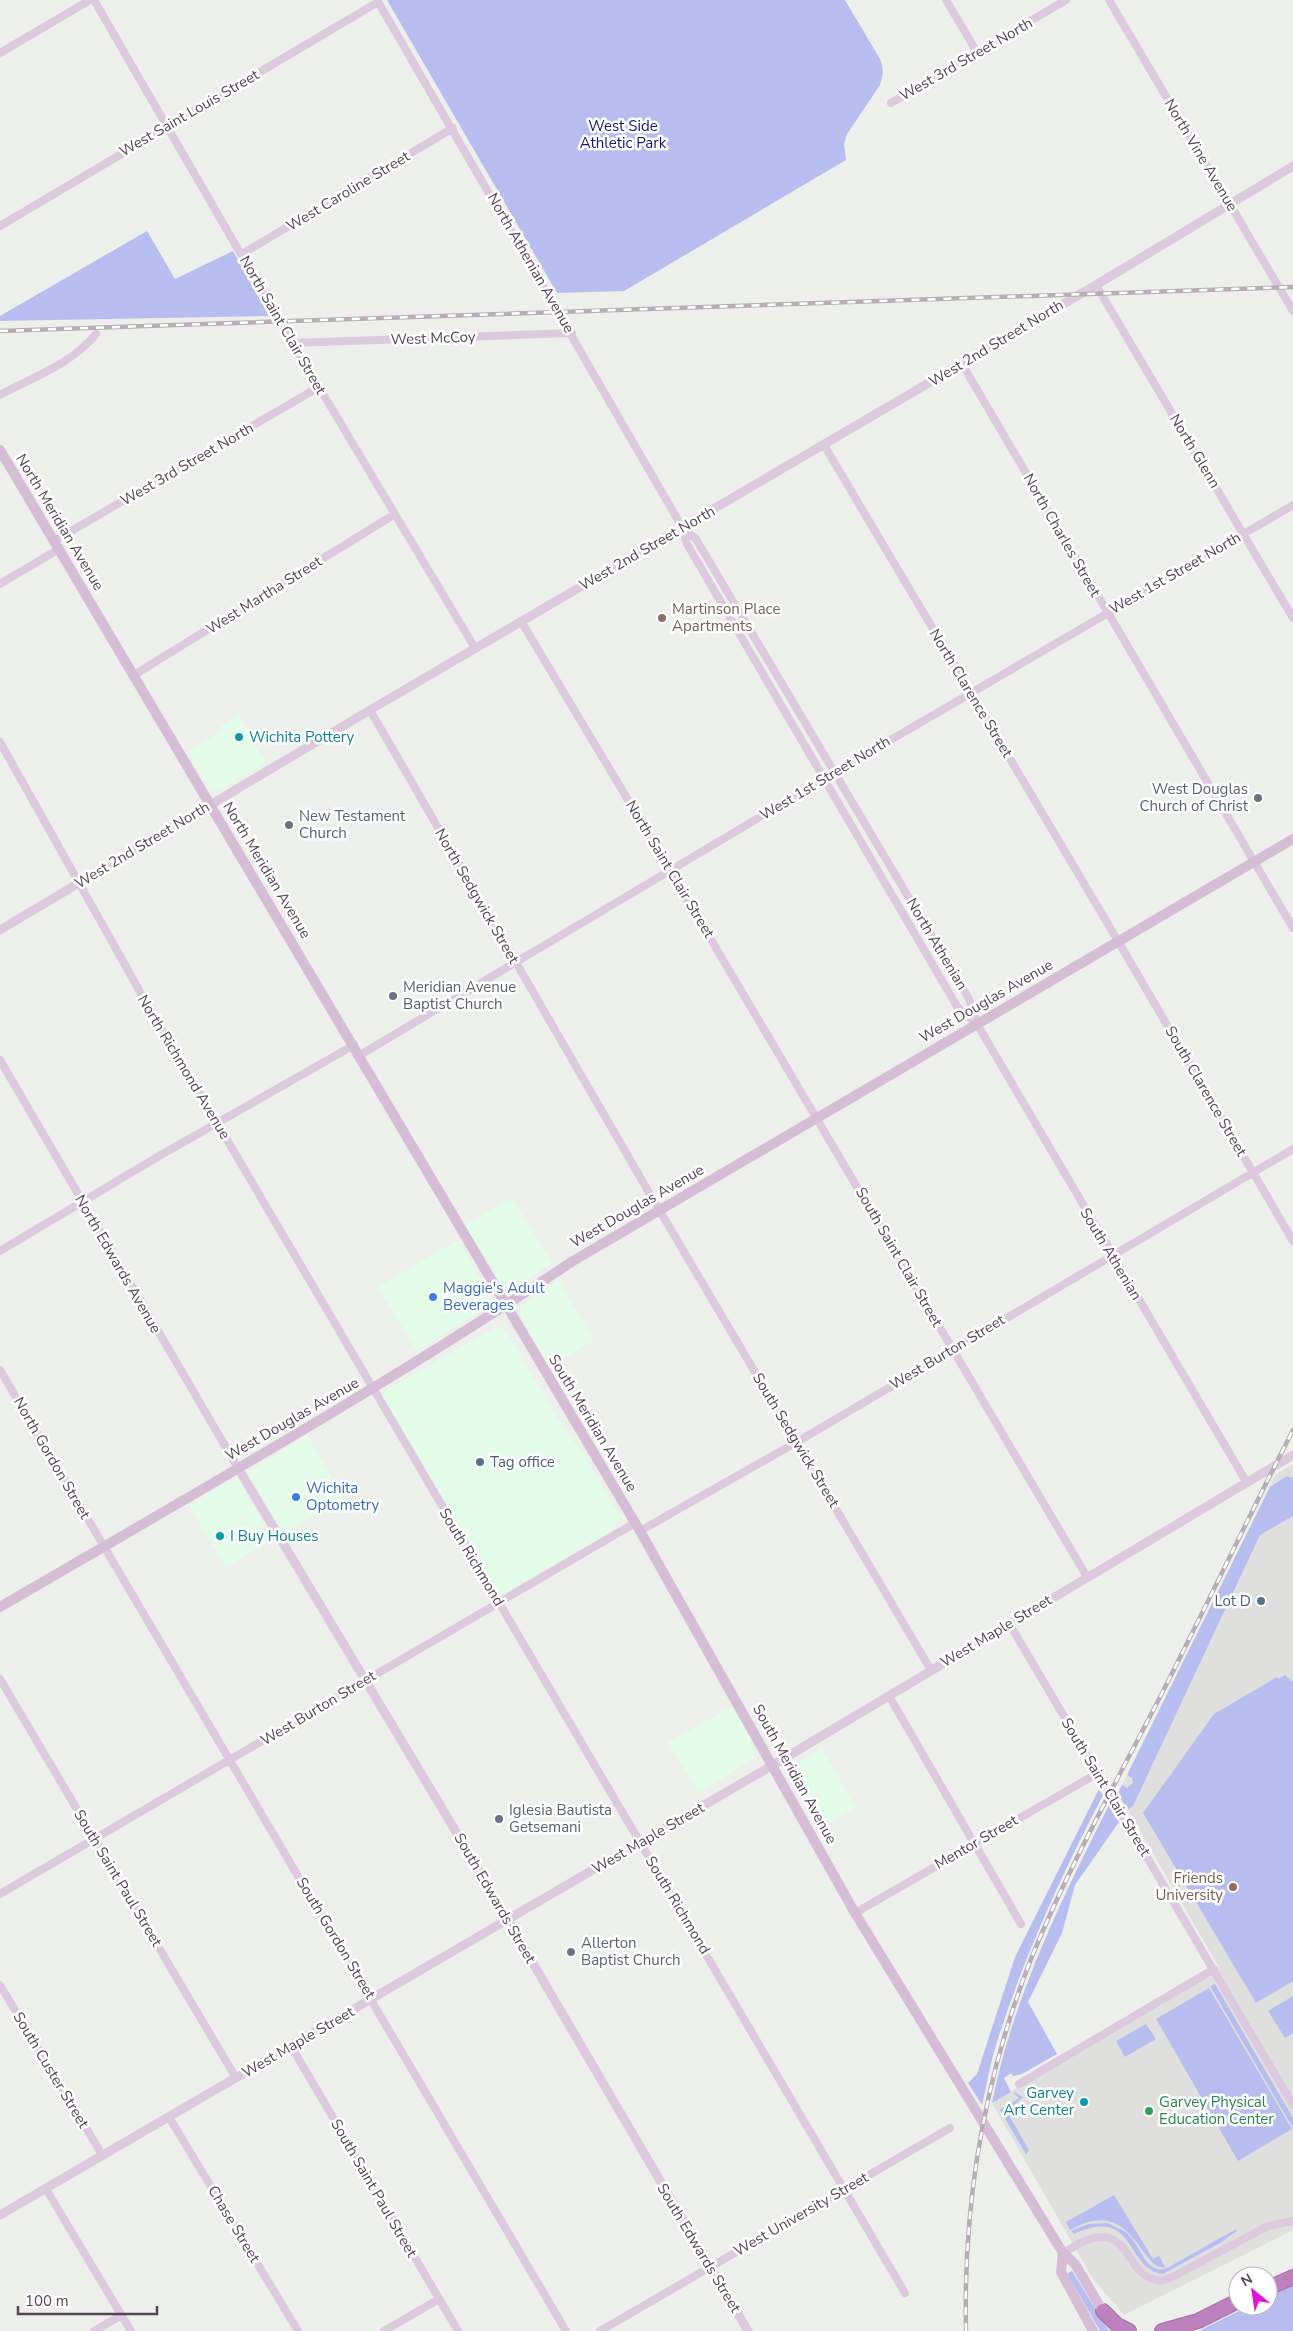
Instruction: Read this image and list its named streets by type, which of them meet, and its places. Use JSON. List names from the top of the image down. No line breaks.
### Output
{"streets":{"main road":["North Meridian Avenue","West Douglas Avenue","South Meridian Avenue"],"street":["West 3rd Street North","West Saint Louis Street","North Vine Avenue","West Caroline Street","North Athenian Avenue","North Saint Clair Street","West McCoy","West 2nd Street North","North Glenn","North Charles Street","West 1st Street North","West Martha Street","North Clarence Street","North Sedgwick Street","North Athenian","North Richmond Avenue","South Clarence Street","South Athenian","South Saint Clair Street","North Edwards Avenue","West Burton Street","South Sedgwick Street","North Gordon Street","South Richmond","West Maple Street","Mentor Street","South Saint Paul Street","South Edwards Street","South Gordon Street","South Custer Street","West University Street","Chase Street"]},"crossings":[["West 3rd Street North","North Saint Clair Street"],["West 3rd Street North","North Meridian Avenue"],["West Saint Louis Street","North Athenian Avenue"],["West Saint Louis Street","North Saint Clair Street"],["North Vine Avenue","West 2nd Street North"],["West Caroline Street","North Athenian Avenue"],["West Caroline Street","North Saint Clair Street"],["North Athenian Avenue","West McCoy"],["North Athenian Avenue","West 2nd Street North"],["North Athenian Avenue","North Athenian"],["North Saint Clair Street","West McCoy"],["North Saint Clair Street","West 2nd Street North"],["North Saint Clair Street","West 1st Street North"],["North Saint Clair Street","West Martha Street"],["North Saint Clair Street","West Douglas Avenue"],["North Saint Clair Street","South Saint Clair Street"],["West 2nd Street North","North Glenn"],["West 2nd Street North","North Meridian Avenue"],["West 2nd Street North","North Charles Street"],["West 2nd Street North","North Clarence Street"],["West 2nd Street North","North Sedgwick Street"],["West 2nd Street North","North Athenian"],["West 2nd Street North","North Richmond Avenue"],["North Glenn","West 1st Street North"],["North Meridian Avenue","West 1st Street North"],["North Meridian Avenue","West Martha Street"],["North Meridian Avenue","West Douglas Avenue"],["North Meridian Avenue","South Meridian Avenue"],["North Charles Street","West 1st Street North"],["North Charles Street","West Douglas Avenue"],["West 1st Street North","North Clarence Street"],["West 1st Street North","North Sedgwick Street"],["West 1st Street North","North Athenian"],["North Clarence Street","West Douglas Avenue"],["North Clarence Street","South Clarence Street"],["North Sedgwick Street","West Douglas Avenue"],["North Sedgwick Street","South Sedgwick Street"],["North Athenian","West Douglas Avenue"],["North Athenian","South Athenian"],["West Douglas Avenue","North Richmond Avenue"],["West Douglas Avenue","South Clarence Street"],["West Douglas Avenue","South Athenian"],["West Douglas Avenue","South Saint Clair Street"],["West Douglas Avenue","North Edwards Avenue"],["West Douglas Avenue","South Meridian Avenue"],["West Douglas Avenue","South Sedgwick Street"],["West Douglas Avenue","North Gordon Street"],["West Douglas Avenue","South Richmond"],["West Douglas Avenue","South Edwards Street"],["West Douglas Avenue","South Gordon Street"],["North Richmond Avenue","South Richmond"],["South Clarence Street","West Burton Street"],["South Athenian","West Burton Street"],["South Athenian","West Maple Street"],["South Saint Clair Street","West Burton Street"],["South Saint Clair Street","West Maple Street"],["South Saint Clair Street","Mentor Street"],["North Edwards Avenue","South Edwards Street"],["West Burton Street","South Meridian Avenue"],["West Burton Street","South Sedgwick Street"],["West Burton Street","South Richmond"],["West Burton Street","South Saint Paul Street"],["West Burton Street","South Edwards Street"],["West Burton Street","South Gordon Street"],["South Meridian Avenue","West Maple Street"],["South Meridian Avenue","Mentor Street"],["South Sedgwick Street","West Maple Street"],["North Gordon Street","South Gordon Street"],["South Richmond","West Maple Street"],["South Richmond","West University Street"],["West Maple Street","South Saint Paul Street"],["West Maple Street","South Edwards Street"],["West Maple Street","South Gordon Street"],["West Maple Street","South Custer Street"],["West Maple Street","Chase Street"],["South Edwards Street","West University Street"]],"parks":["West Side Athletic Park"],"places":["Martinson Place Apartments","Wichita Pottery","West Douglas Church of Christ","New Testament Church","Meridian Avenue Baptist Church","Maggie's Adult Beverages","Tag office","Wichita Optometry","I Buy Houses","Lot D","Iglesia Bautista Getsemani","Friends University","Allerton Baptist Church","Garvey Art Center","Garvey Physical Education Center"],"scale_bar":"100 m","north":"top left"}
